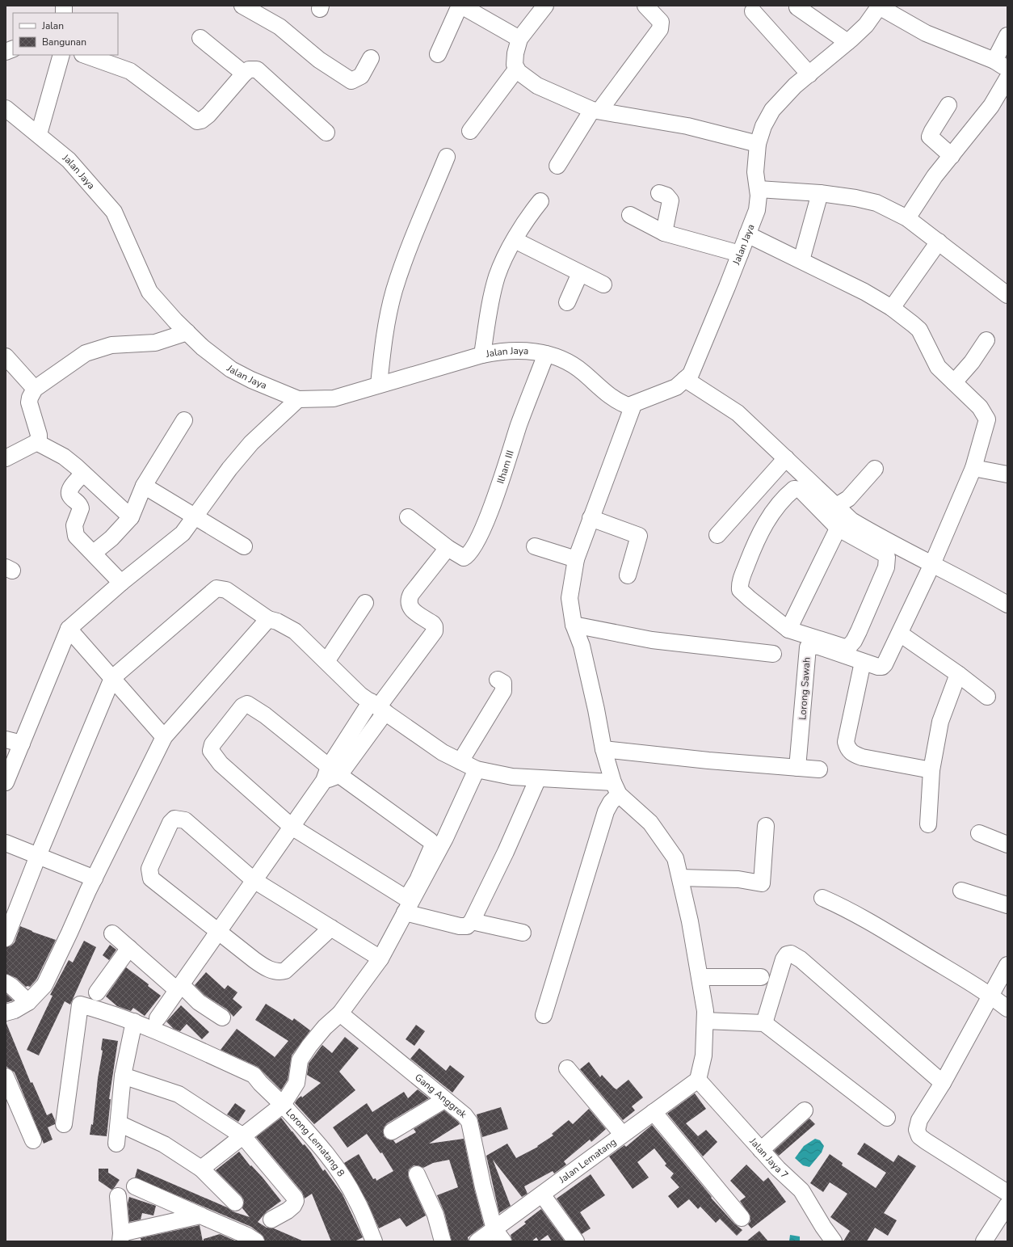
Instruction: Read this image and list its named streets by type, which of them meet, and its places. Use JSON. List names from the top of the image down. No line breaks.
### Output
{"streets":{"street":["Jalan Jaya","Ilham III","Lorong Sawah","Gang Anggrek","Lorong Lematang 8","Jalan Jaya 7","Jalan Lematang"]},"crossings":[["Jalan Jaya","Ilham III"],["Jalan Jaya","Lorong Sawah"],["Gang Anggrek","Jalan Lematang"],["Jalan Jaya 7","Jalan Lematang"]],"legend":["Jalan","Bangunan"]}
